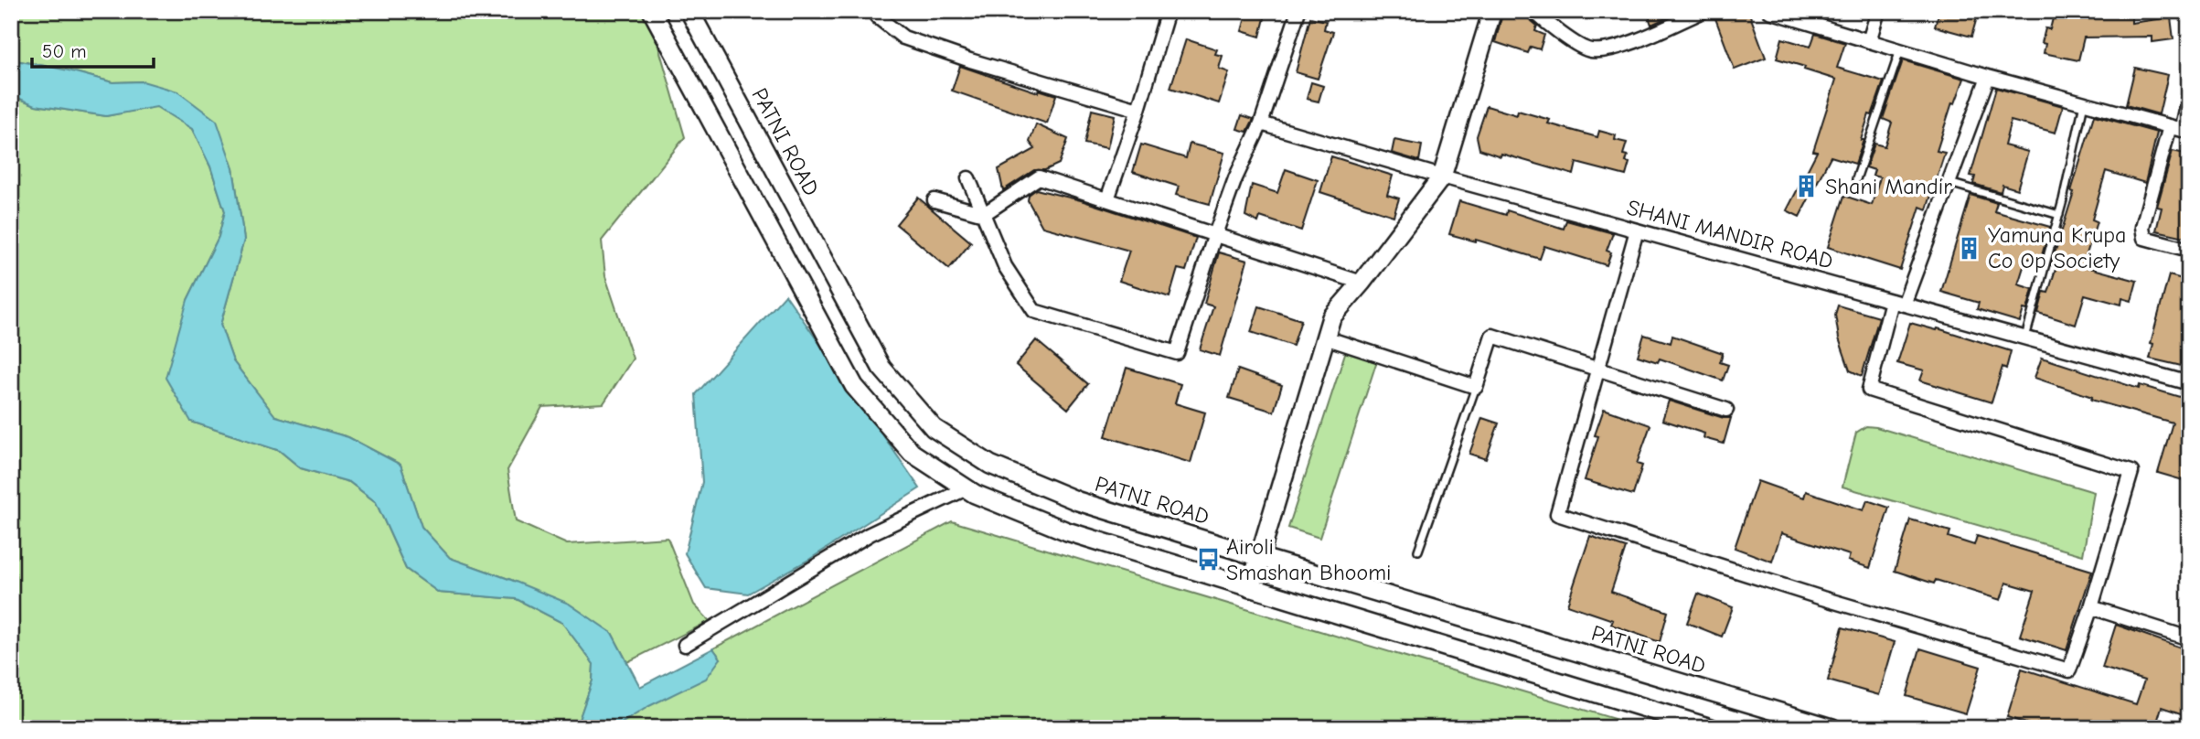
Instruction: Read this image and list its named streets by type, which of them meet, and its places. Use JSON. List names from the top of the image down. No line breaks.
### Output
{"streets":{"main road":["PATNI ROAD"],"street":["SHANI MANDIR ROAD"]},"places":{"building":["Shani Mandir","Yamuna Krupa Co Op Society"],"bus stop":["Airoli Smashan Bhoomi"]},"scale_bar":"50 m"}
